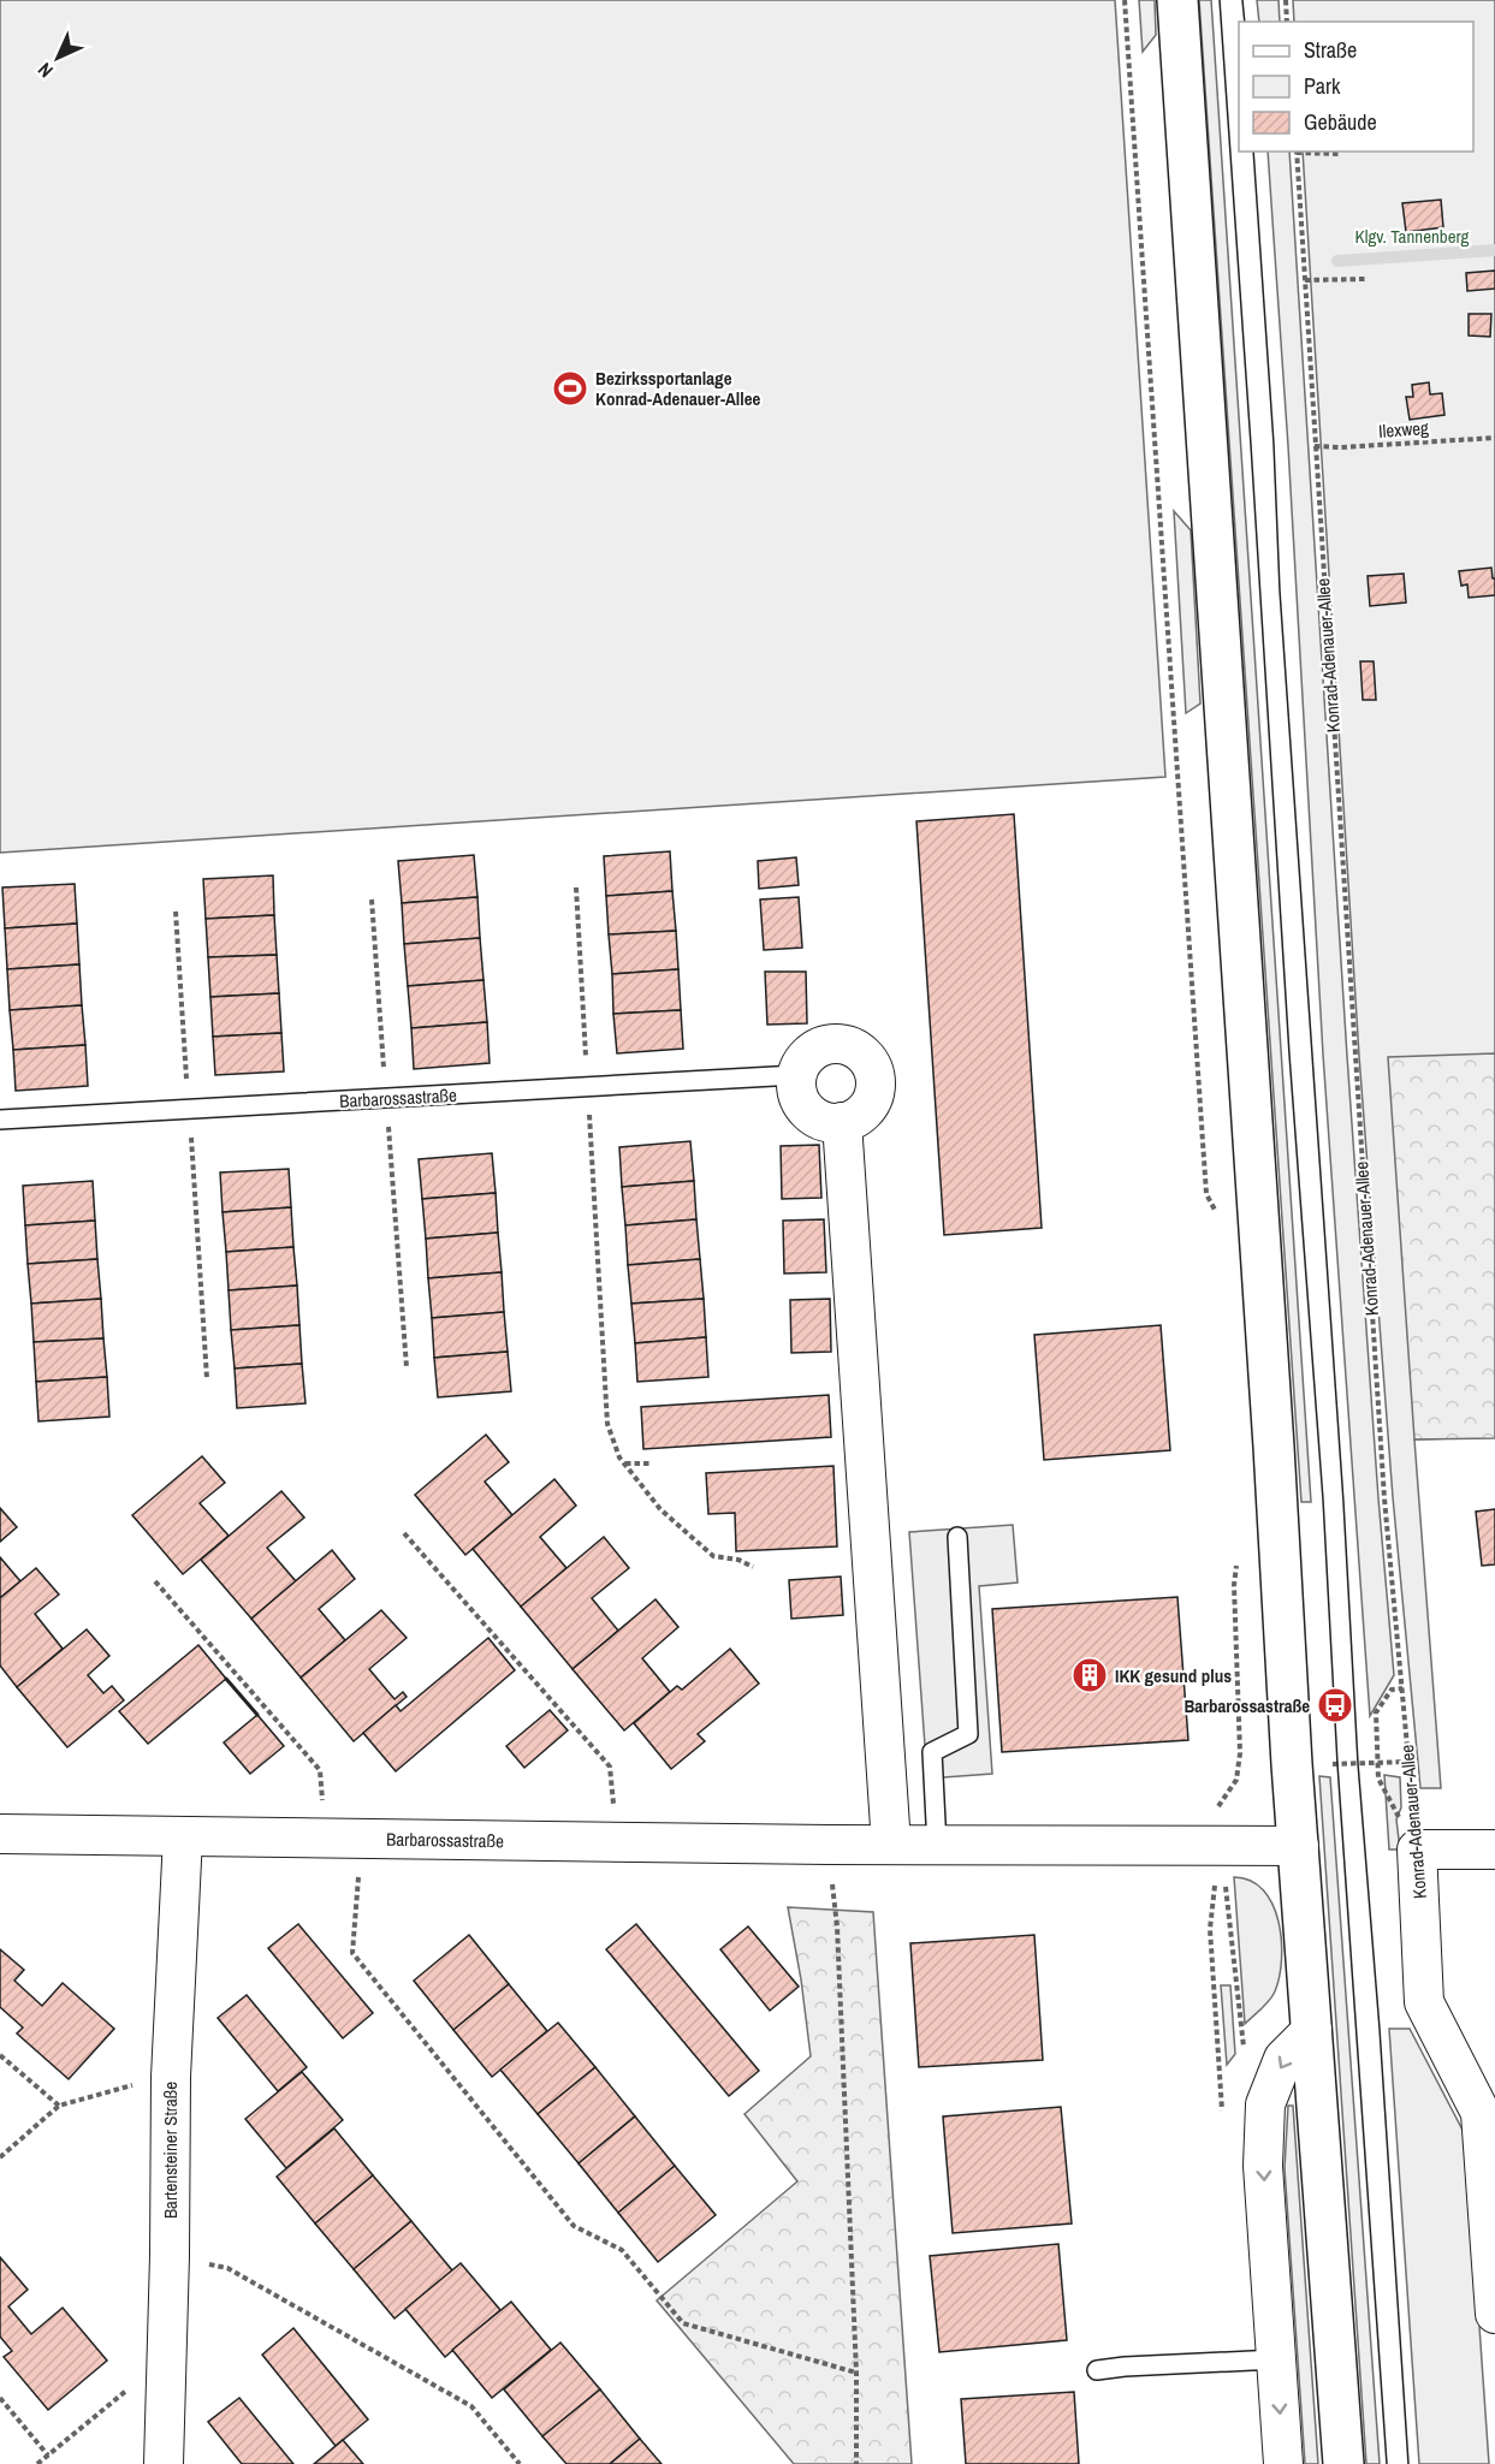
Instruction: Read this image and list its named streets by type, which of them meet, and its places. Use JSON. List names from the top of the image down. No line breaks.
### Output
{"streets":{"street":["Konrad-Adenauer-Allee","Barbarossastraße","Bartensteiner Straße"],"path":["Ilexweg"]},"crossings":[["Ilexweg","Konrad-Adenauer-Allee"],["Barbarossastraße","Bartensteiner Straße"]],"parks":["Klgv. Tannenberg"],"places":{"sports":["Bezirkssportanlage Konrad-Adenauer-Allee"],"building":["IKK gesund plus"],"bus stop":["Barbarossastraße"]},"legend":["Straße","Park","Gebäude"],"north":"bottom left"}
